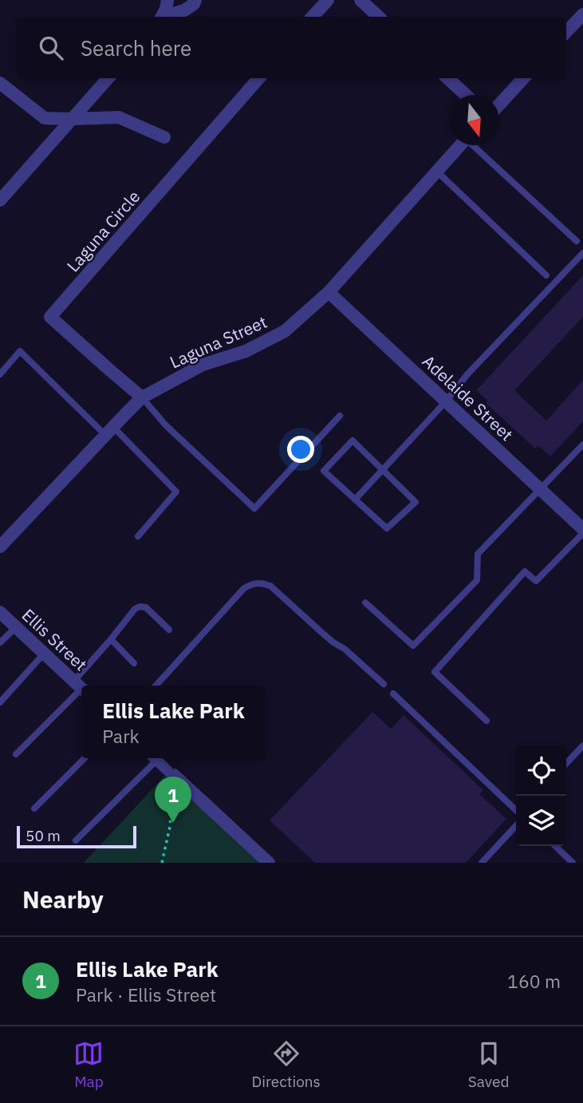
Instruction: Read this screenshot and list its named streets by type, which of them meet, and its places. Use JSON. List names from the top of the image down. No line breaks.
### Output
{"streets":{"street":["Laguna Circle","Laguna Street","Adelaide Street","Ellis Street"]},"crossings":[["Laguna Circle","Laguna Street"],["Laguna Street","Adelaide Street"]],"scale_bar":"50 m","north":"bottom","page":{"search":"Search here","popup":["Ellis Lake Park","Park"],"pins":"1","scale":"50 m","heading":"Nearby","list":[{"mark":"1","name":"Ellis Lake Park","note":"Park · Ellis Street","value":"160 m"}],"nav":["Map","Directions","Saved"]}}
